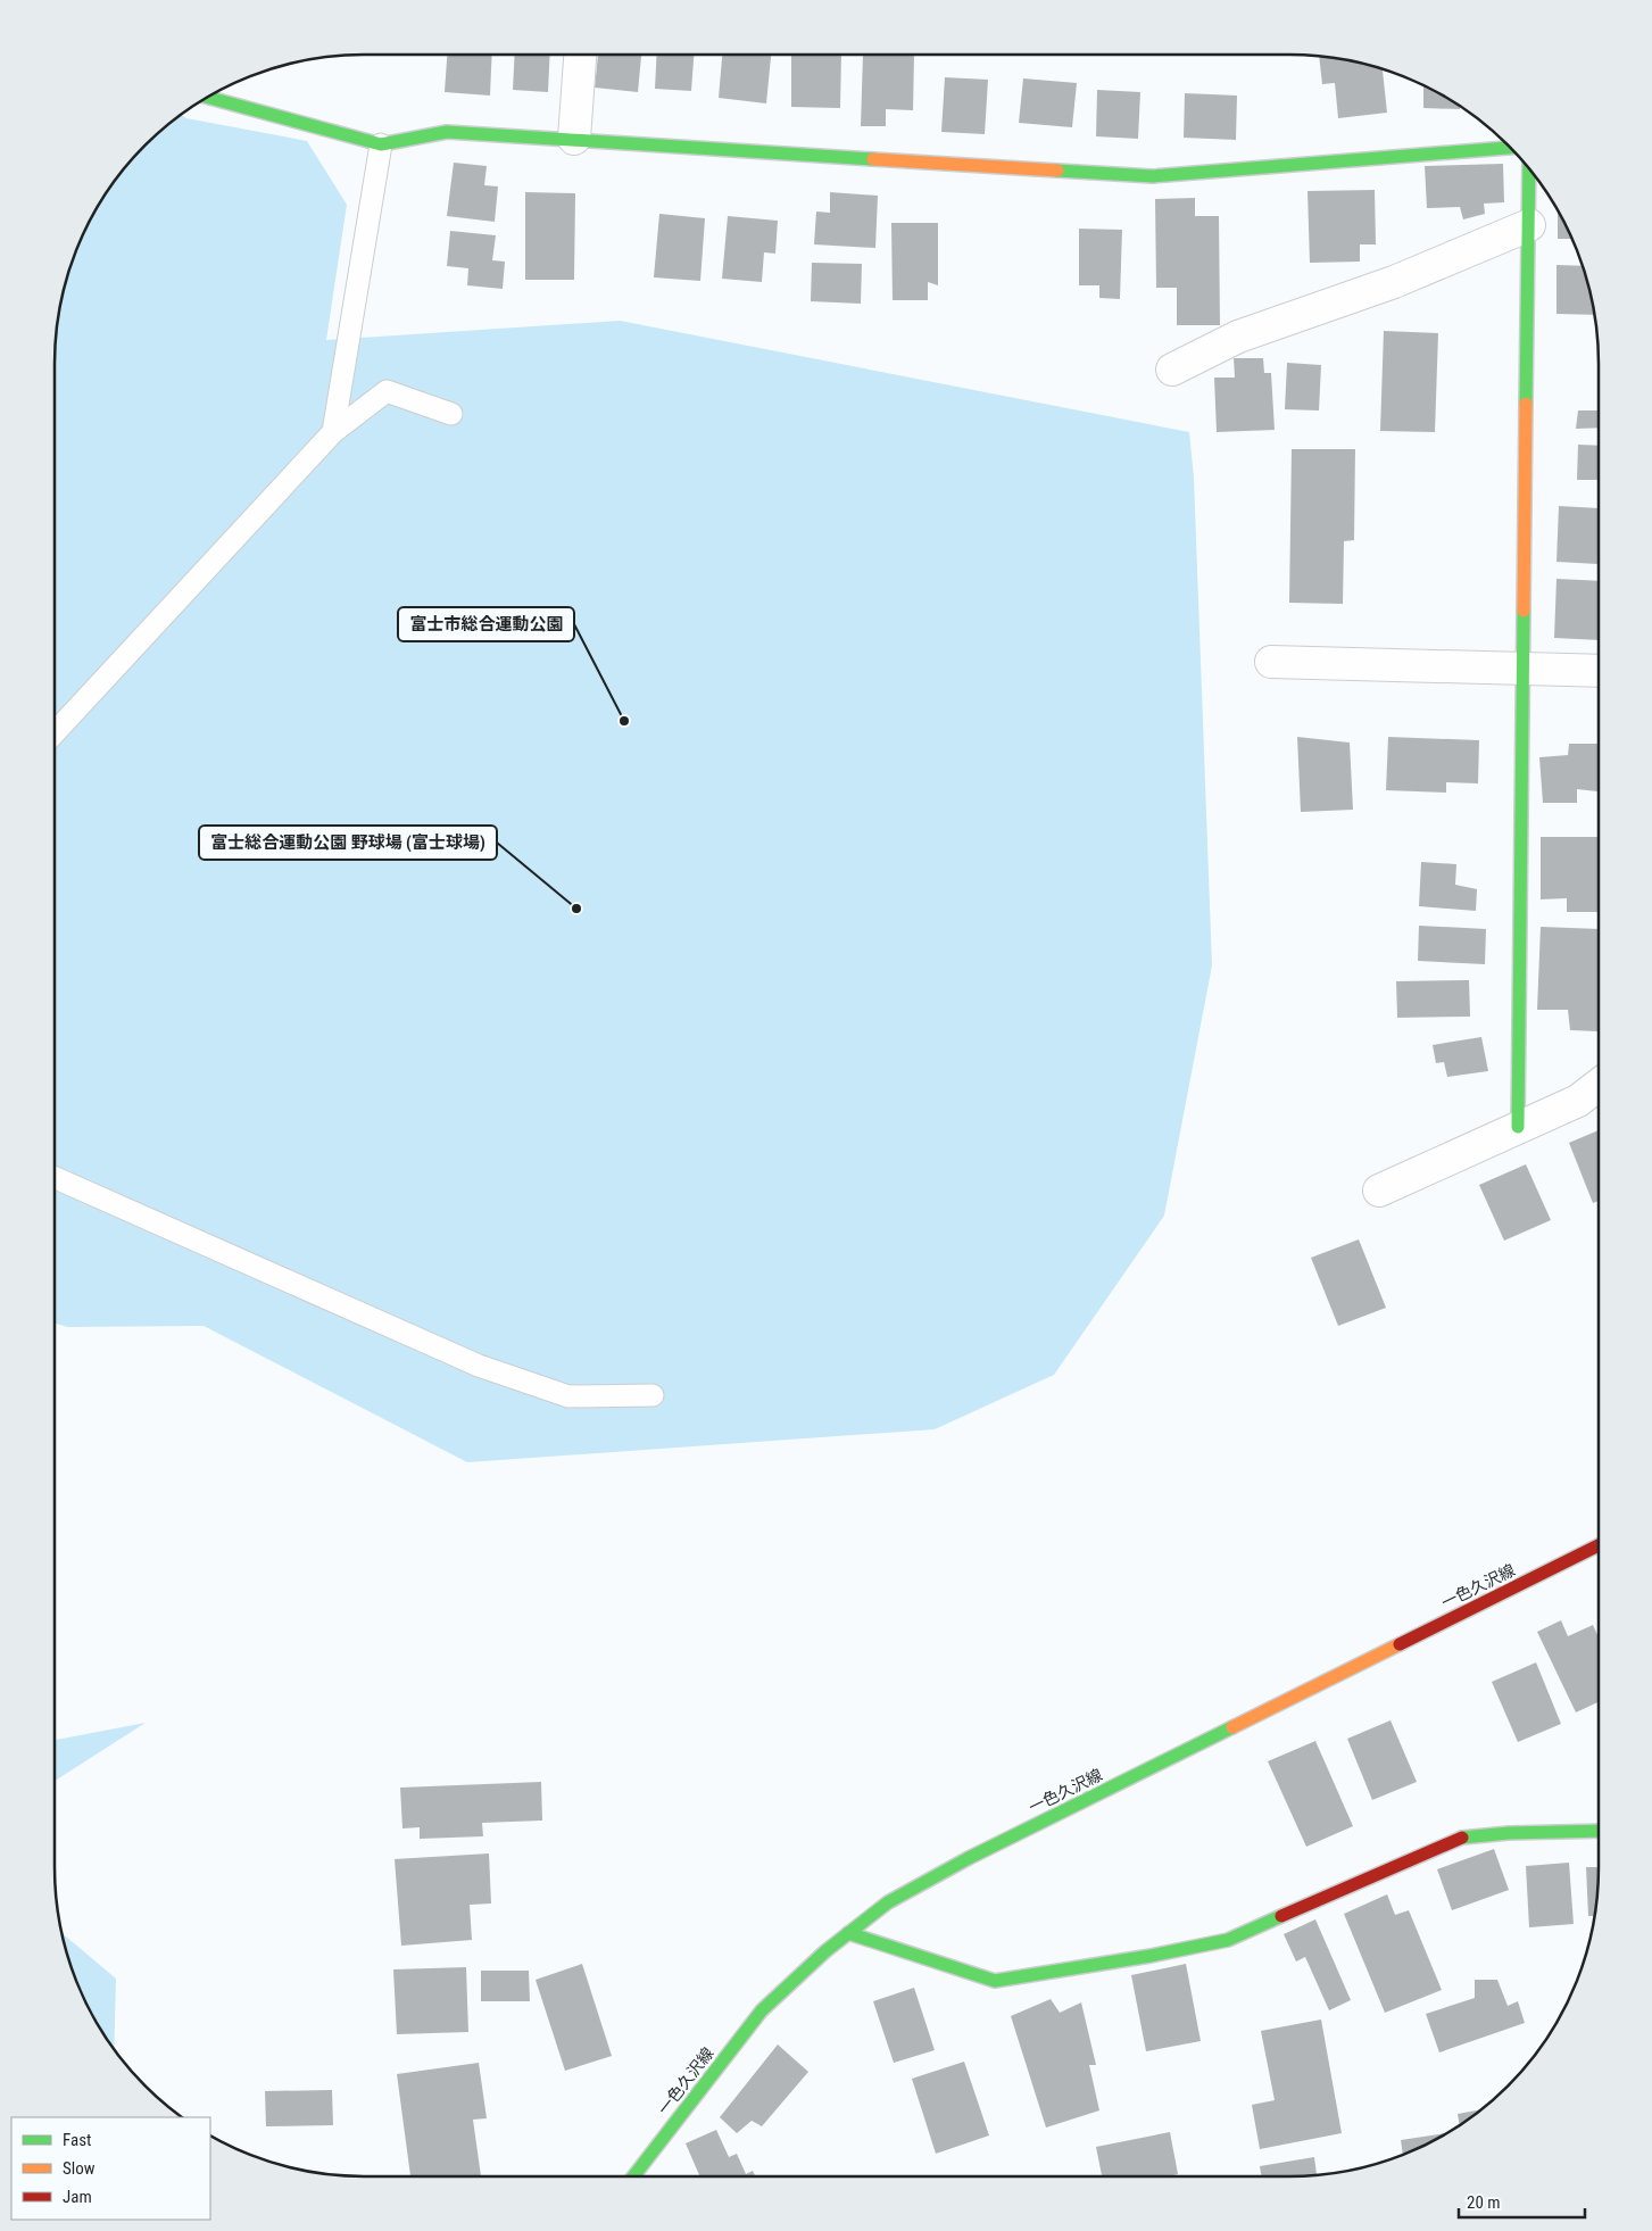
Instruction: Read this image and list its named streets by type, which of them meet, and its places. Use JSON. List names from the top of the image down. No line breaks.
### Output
{"streets":{"street":["一色久沢線"]},"places":["富士市総合運動公園","富士総合運動公園 野球場 (富士球場)"],"legend":["Fast","Slow","Jam"],"scale_bar":"20 m"}
